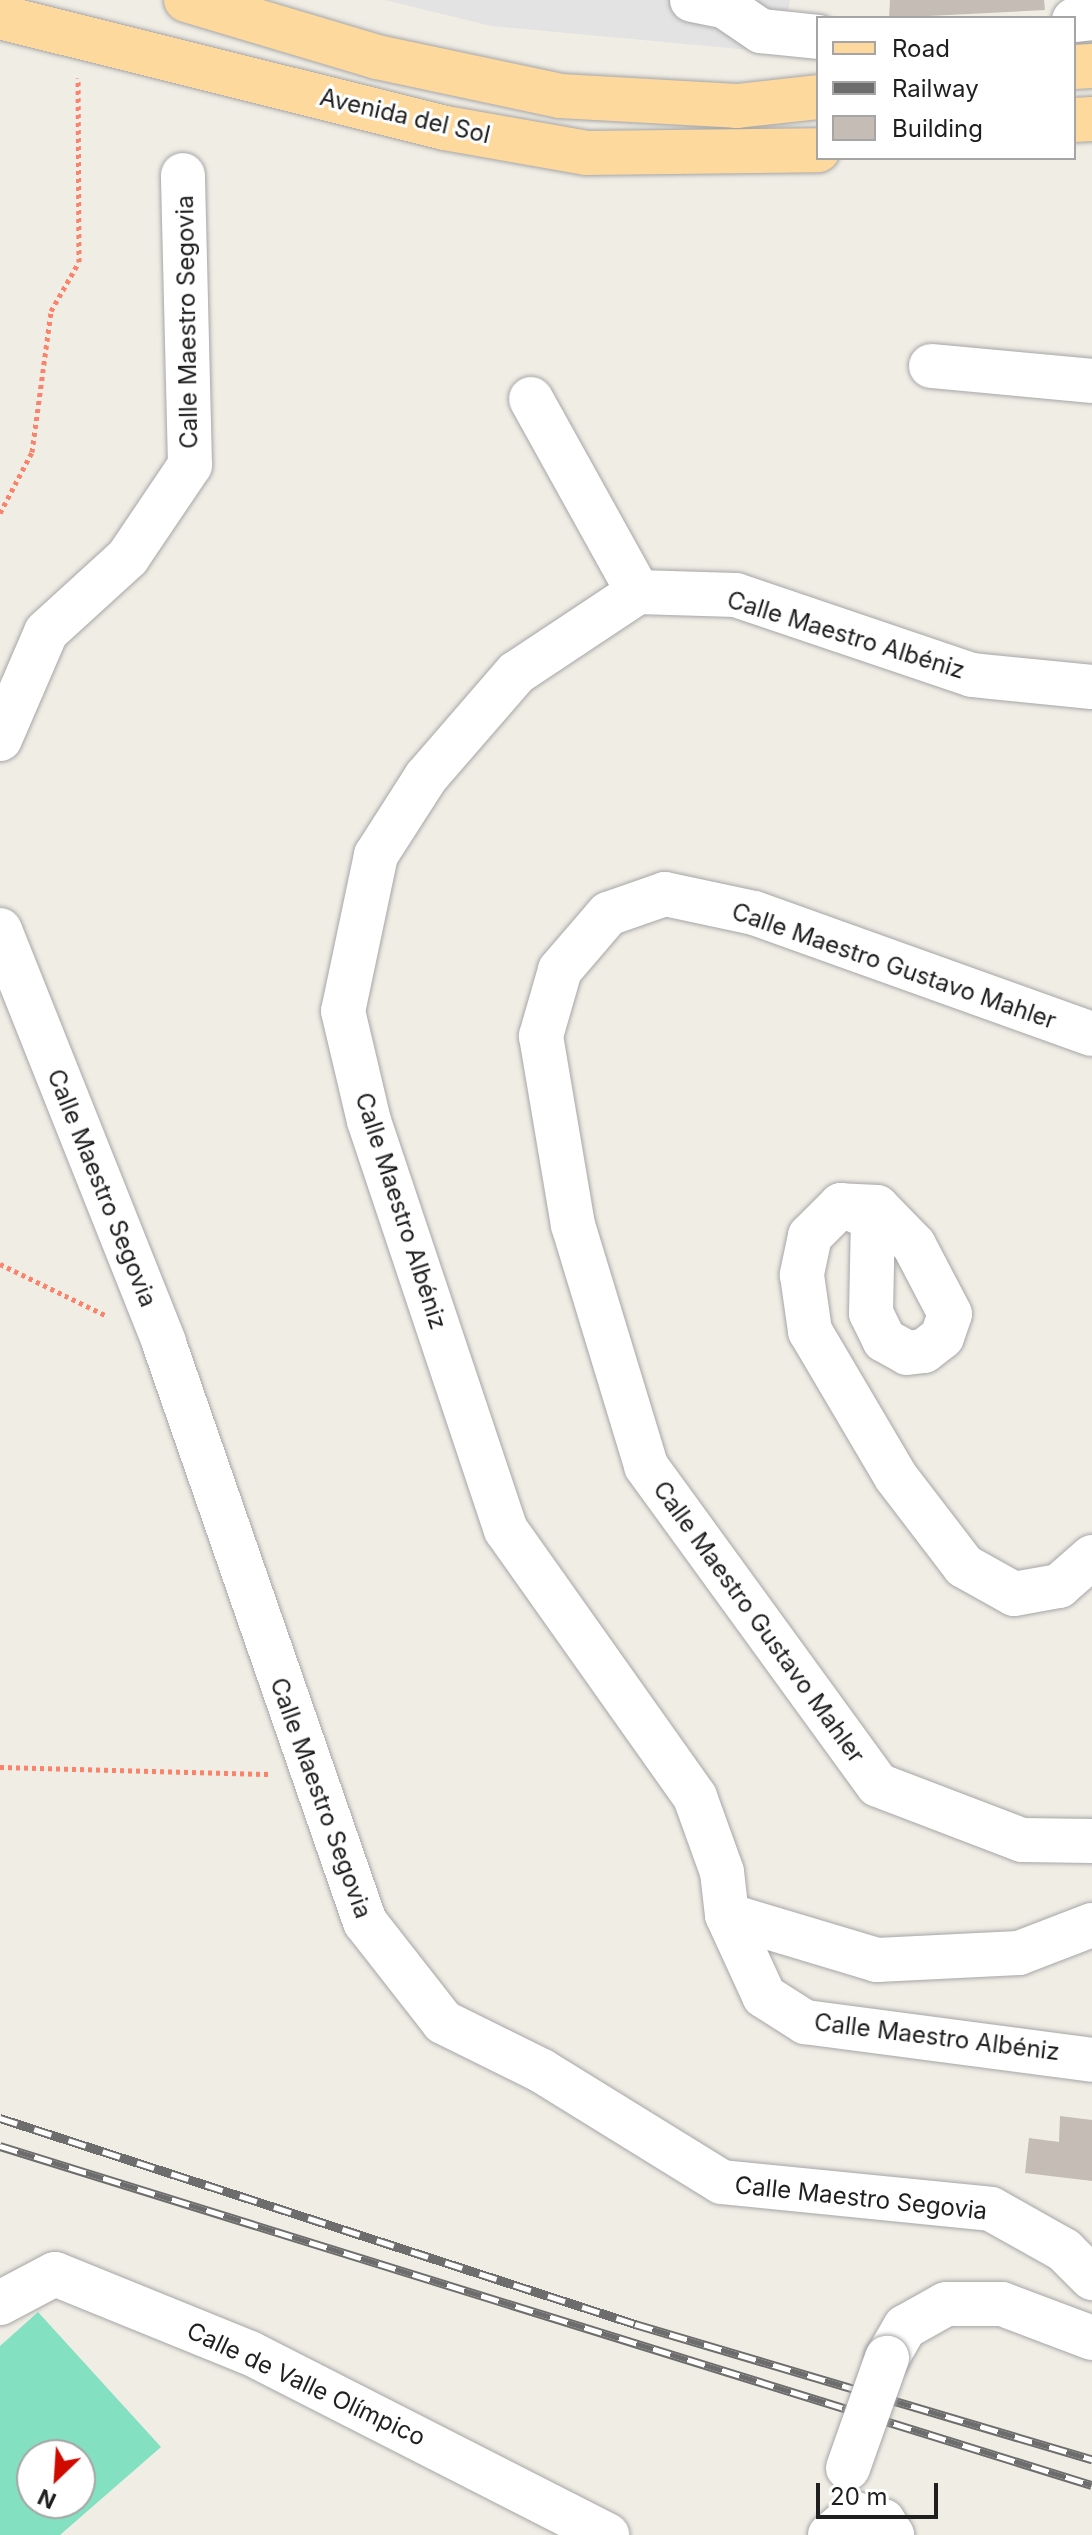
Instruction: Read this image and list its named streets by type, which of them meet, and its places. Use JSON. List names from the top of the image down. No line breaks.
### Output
{"streets":{"main road":["Avenida del Sol"],"street":["Calle Maestro Segovia","Calle Maestro Albéniz","Calle Maestro Gustavo Mahler","Calle de Valle Olímpico"]},"legend":["Road","Railway","Building"],"scale_bar":"20 m","north":"bottom left"}
